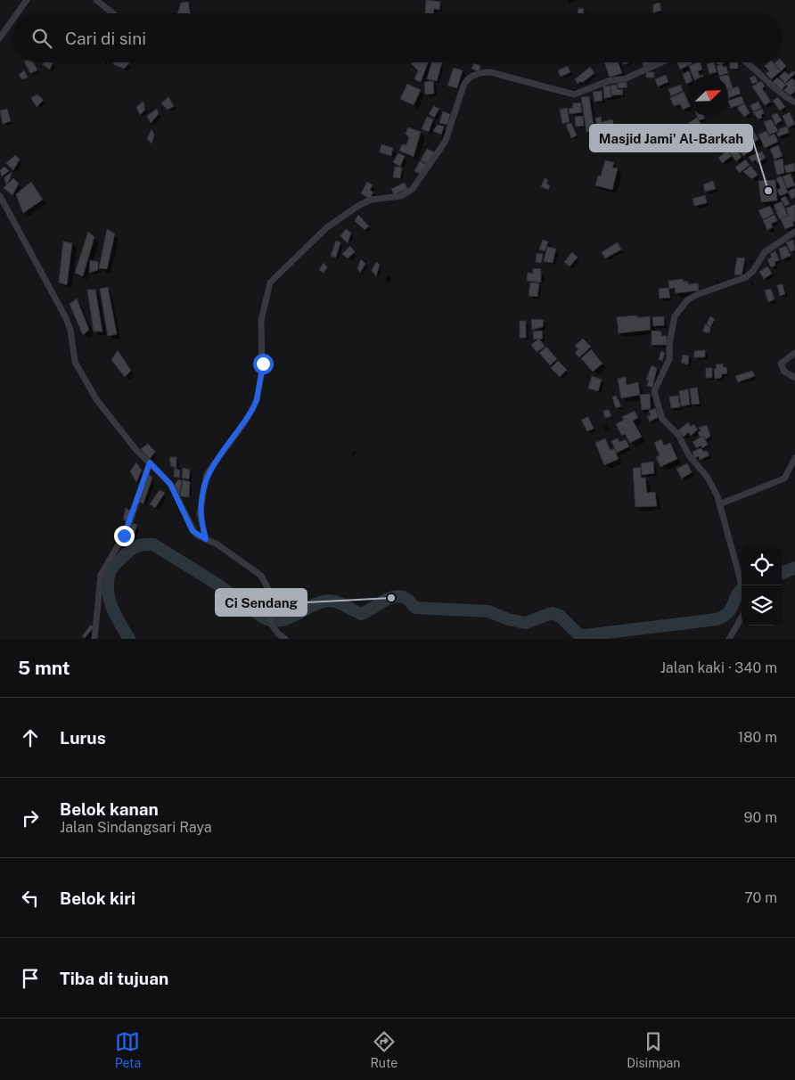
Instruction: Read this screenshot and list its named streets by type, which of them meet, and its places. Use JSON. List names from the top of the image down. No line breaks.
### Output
{"places":["Masjid Jami' Al-Barkah","Ci Sendang"],"north":"top right","page":{"search":"Cari di sini","heading":["5 mnt","Jalan kaki · 340 m"],"list":[["Lurus","180 m"],["Belok kanan","Jalan Sindangsari Raya","90 m"],["Belok kiri","70 m"],"Tiba di tujuan"],"nav":["Peta","Rute","Disimpan"]}}
